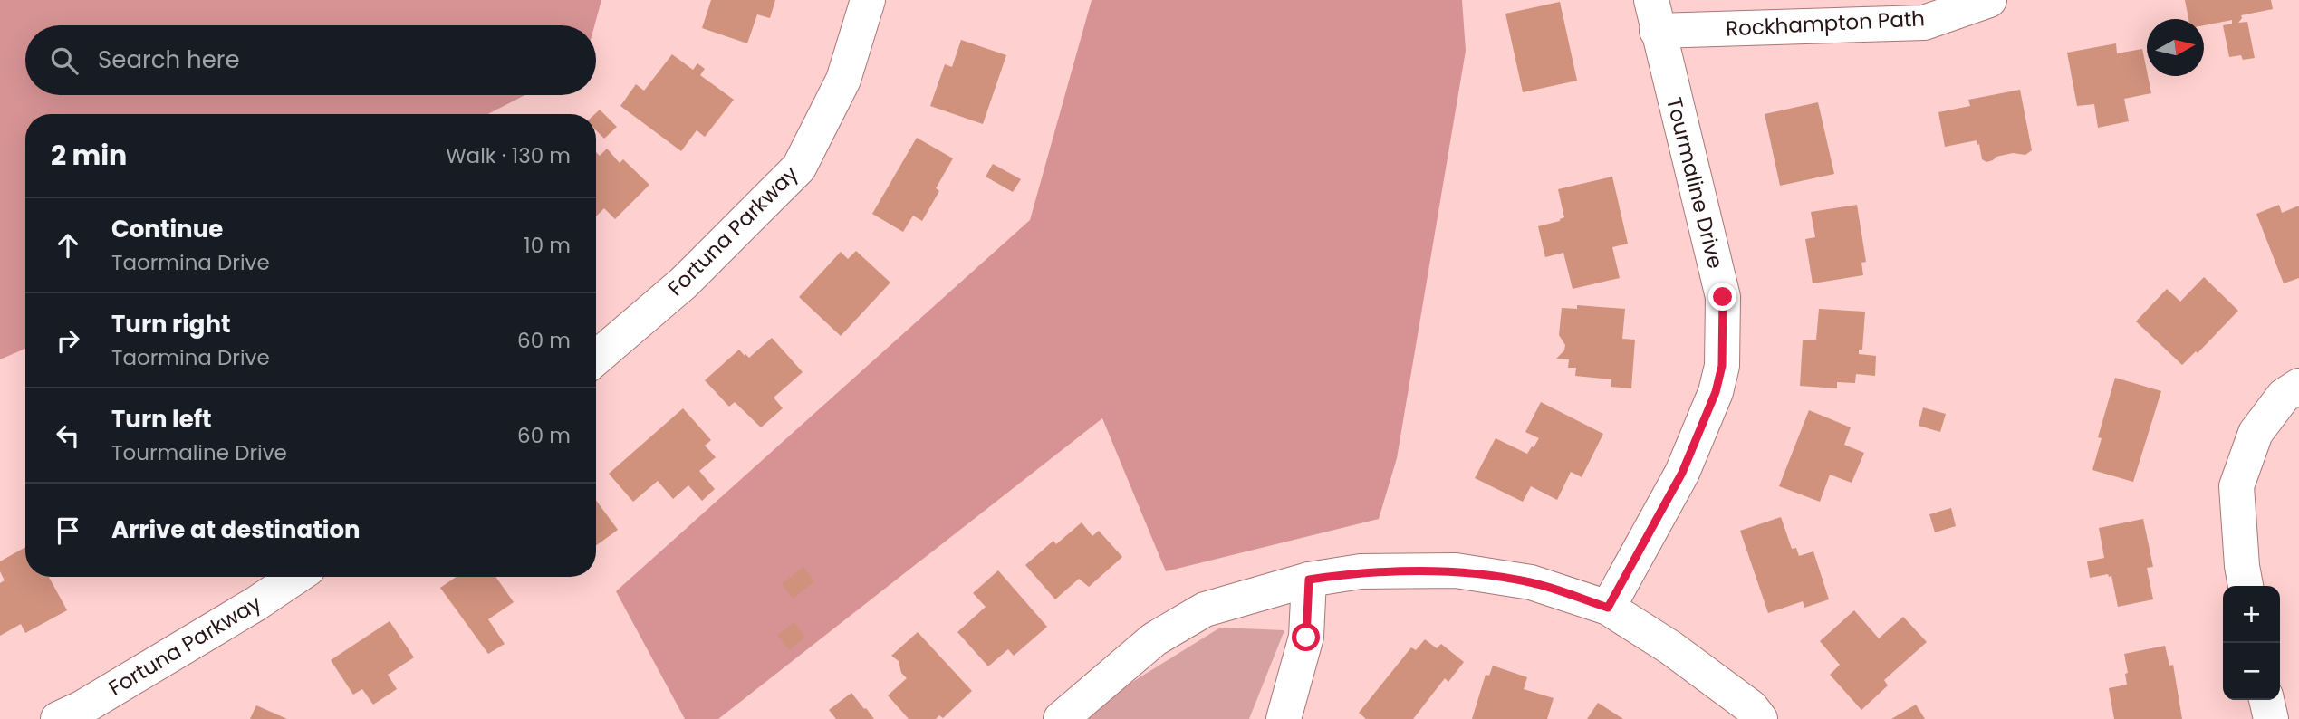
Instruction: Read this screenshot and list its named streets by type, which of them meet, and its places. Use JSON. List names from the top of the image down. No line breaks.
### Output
{"streets":{"street":["Rockhampton Path","Tourmaline Drive","Fortuna Parkway"]},"crossings":[["Rockhampton Path","Tourmaline Drive"]],"north":"right","page":{"search":"Search here","heading":["2 min","Walk · 130 m"],"list":[["Continue","Taormina Drive","10 m"],["Turn right","Taormina Drive","60 m"],["Turn left","Tourmaline Drive","60 m"],"Arrive at destination"],"map_buttons":["+","−"]}}
